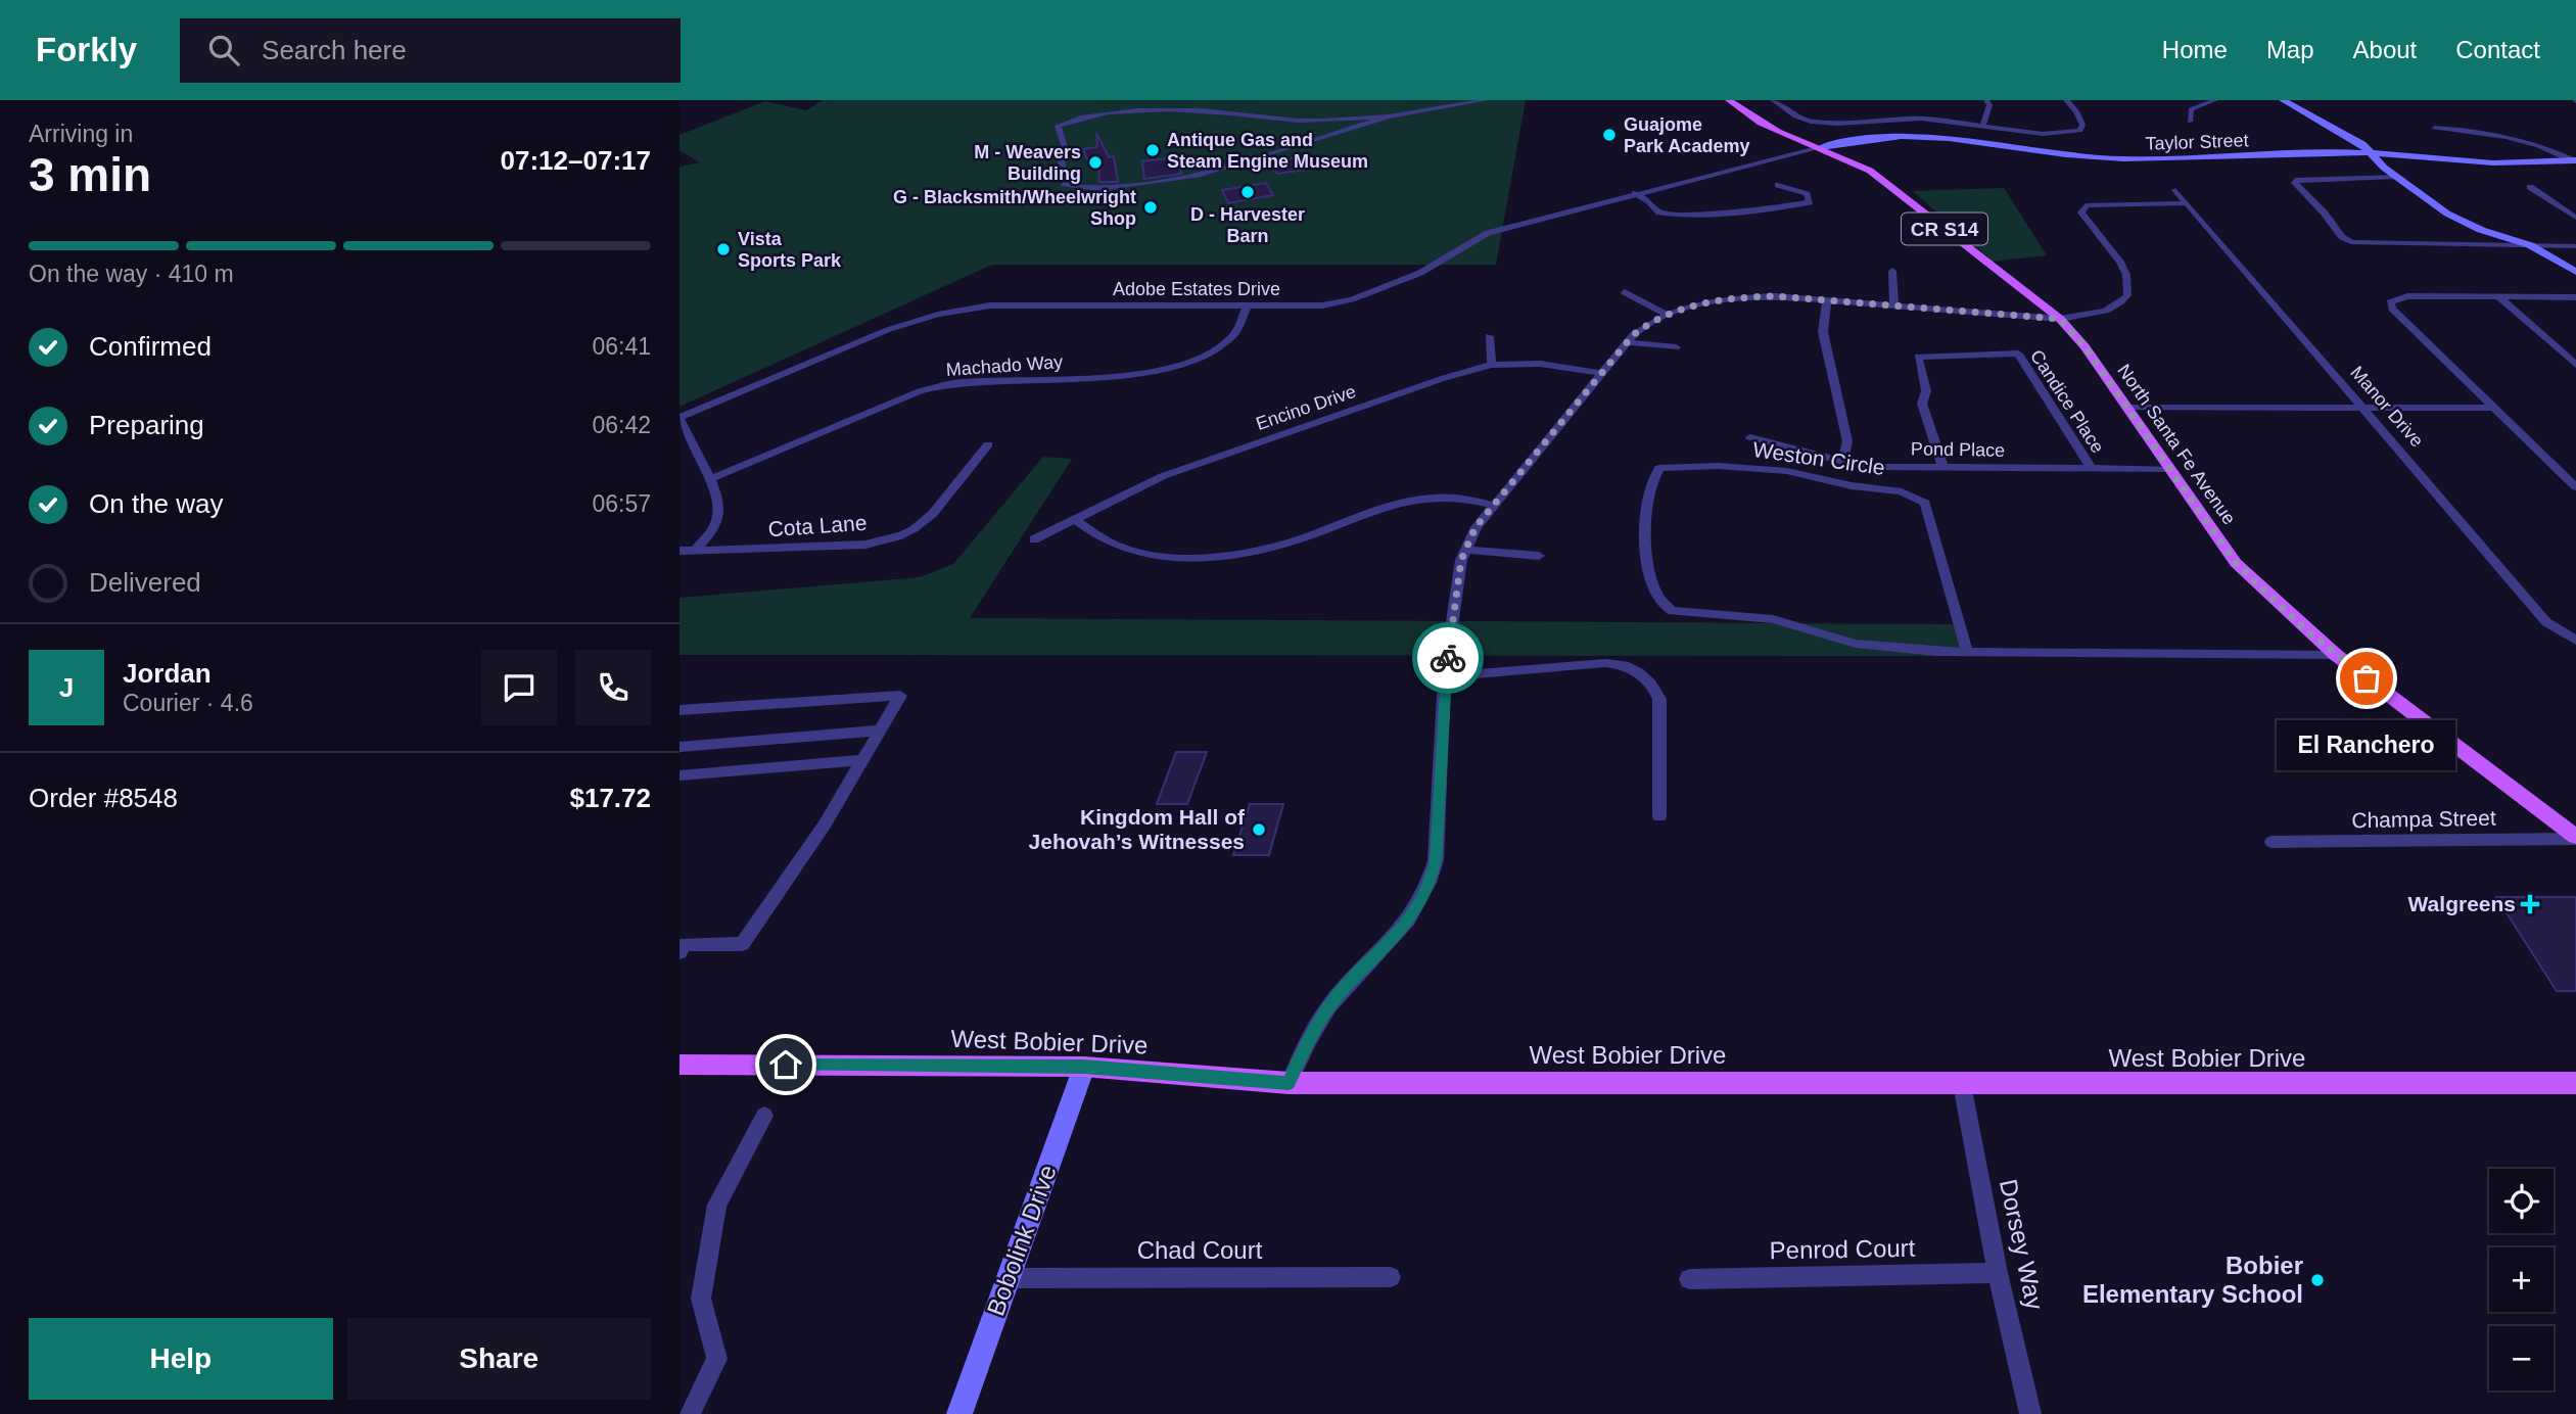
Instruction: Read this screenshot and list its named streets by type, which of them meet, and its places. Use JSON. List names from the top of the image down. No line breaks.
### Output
{"streets":{"main road":["Taylor Street","CR S14","North Santa Fe Avenue","West Bobier Drive","Bobolink Drive"],"street":["Adobe Estates Drive","Machado Way","Candice Place","Manor Drive","Encino Drive","Pond Place","Weston Circle","Cota Lane","Champa Street","Dorsey Way","Penrod Court","Chad Court"]},"crossings":[["Taylor Street","Adobe Estates Drive"],["Taylor Street","North Santa Fe Avenue"],["Adobe Estates Drive","Machado Way"],["Adobe Estates Drive","North Santa Fe Avenue"],["Candice Place","Pond Place"],["North Santa Fe Avenue","Pond Place"],["North Santa Fe Avenue","Weston Circle"],["North Santa Fe Avenue","Champa Street"],["West Bobier Drive","Bobolink Drive"],["West Bobier Drive","Dorsey Way"],["Bobolink Drive","Chad Court"],["Dorsey Way","Penrod Court"]],"places":{"other":["Guajome Park Academy","Antique Gas and Steam Engine Museum","M - Weavers Building","D - Harvester Barn","G - Blacksmith/Wheelwright Shop","Vista Sports Park","El Ranchero","Kingdom Hall of Jehovah’s Witnesses","Bobier Elementary School"],"health":["Walgreens"]},"page":{"header":"Forkly","search":"Search here","nav":["Home","Map","About","Contact"],"heading":["3 min","Arriving in","07:12–07:17"],"panel":["Jordan","Courier · 4.6","Order #8548","$17.72"],"bar":"On the way · 410 m","list":[["Confirmed","06:41"],["Preparing","06:42"],["On the way","06:57"],"Delivered"],"round":"J","bubble":"El Ranchero","map_buttons":["+","−"],"buttons":["Help","Share"]}}
